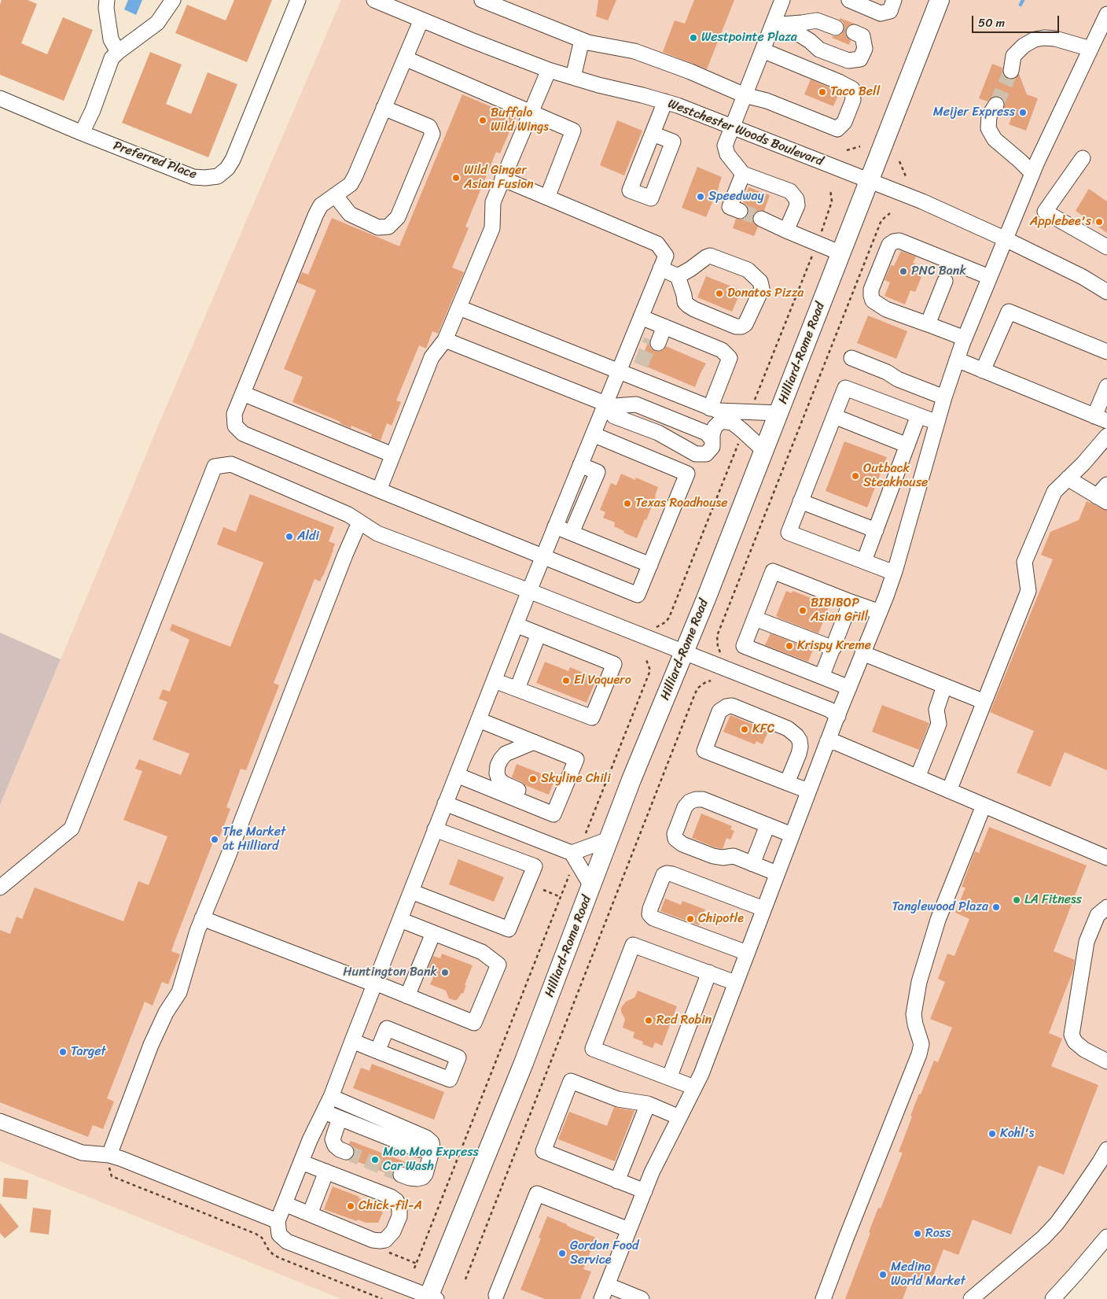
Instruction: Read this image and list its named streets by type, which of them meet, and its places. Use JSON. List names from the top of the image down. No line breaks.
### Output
{"streets":{"main road":["Hilliard-Rome Road"],"street":["Westchester Woods Boulevard","Preferred Place"]},"crossings":[["Westchester Woods Boulevard","Hilliard-Rome Road"]],"places":["Westpointe Plaza","Taco Bell","Meijer Express","Buffalo Wild Wings","Wild Ginger Asian Fusion","Speedway","Applebee's","PNC Bank","Donatos Pizza","Outback Steakhouse","Texas Roadhouse","Aldi","BIBIBOP Asian Grill","Krispy Kreme","El Vaquero","KFC","Skyline Chili","The Market at Hilliard","LA Fitness","Tanglewood Plaza","Chipotle","Huntington Bank","Red Robin","Target","Kohl's","Moo Moo Express Car Wash","Chick-fil-A","Ross","Gordon Food Service","Medina World Market"],"scale_bar":"50 m"}
